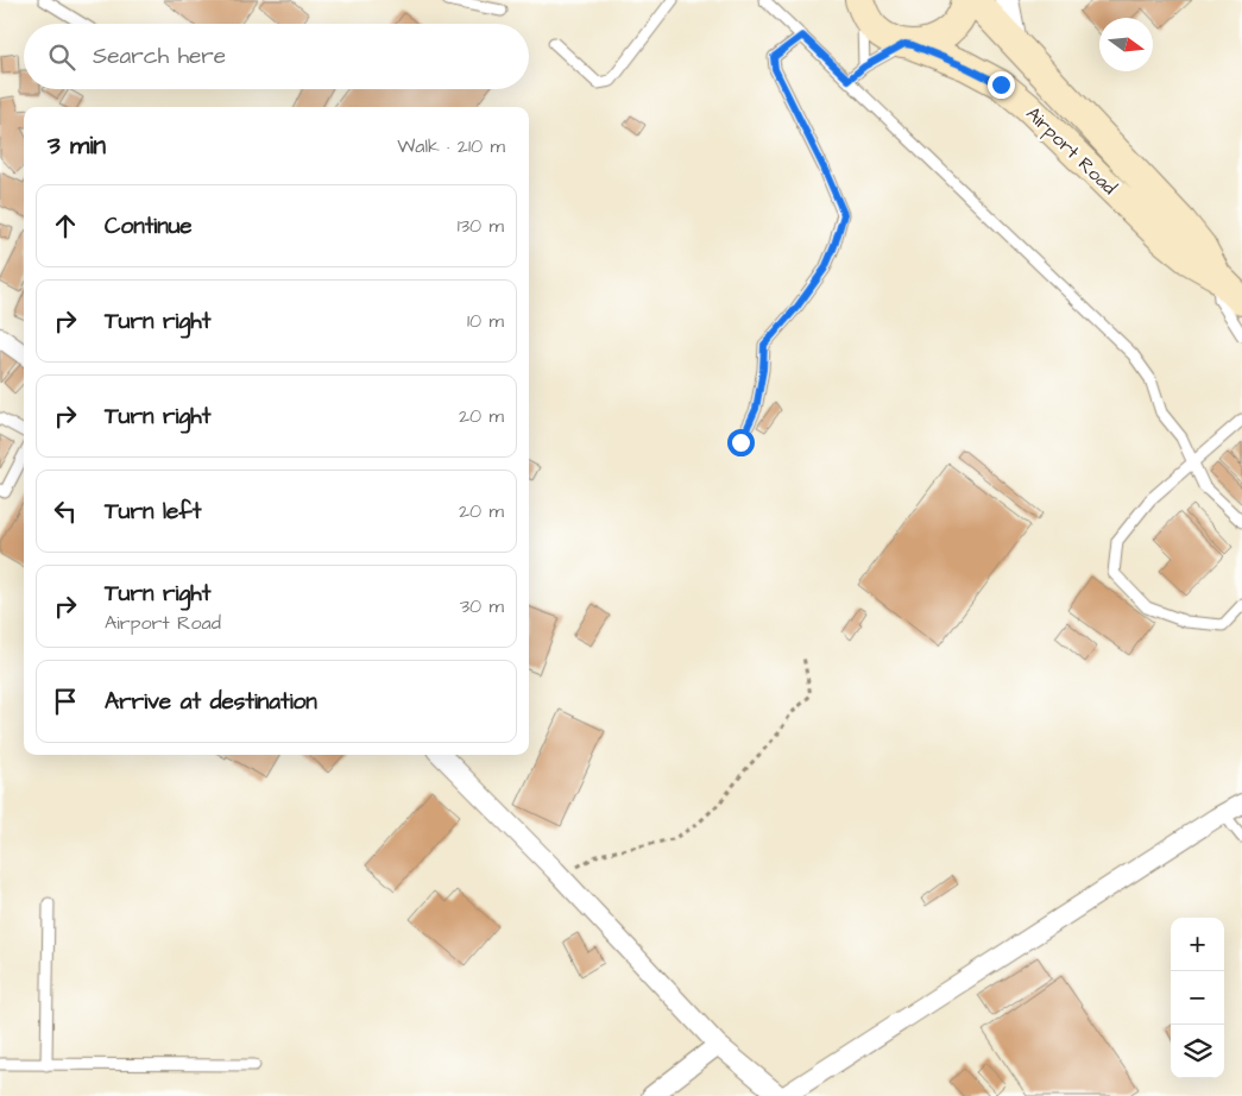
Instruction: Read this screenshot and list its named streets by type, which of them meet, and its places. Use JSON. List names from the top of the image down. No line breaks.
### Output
{"streets":{"main road":["Airport Road"]},"north":"right","page":{"search":"Search here","heading":["3 min","Walk · 210 m"],"list":[["Continue","130 m"],["Turn right","10 m"],["Turn right","20 m"],["Turn left","20 m"],["Turn right","Airport Road","30 m"],"Arrive at destination"],"map_buttons":["+","−"]}}
